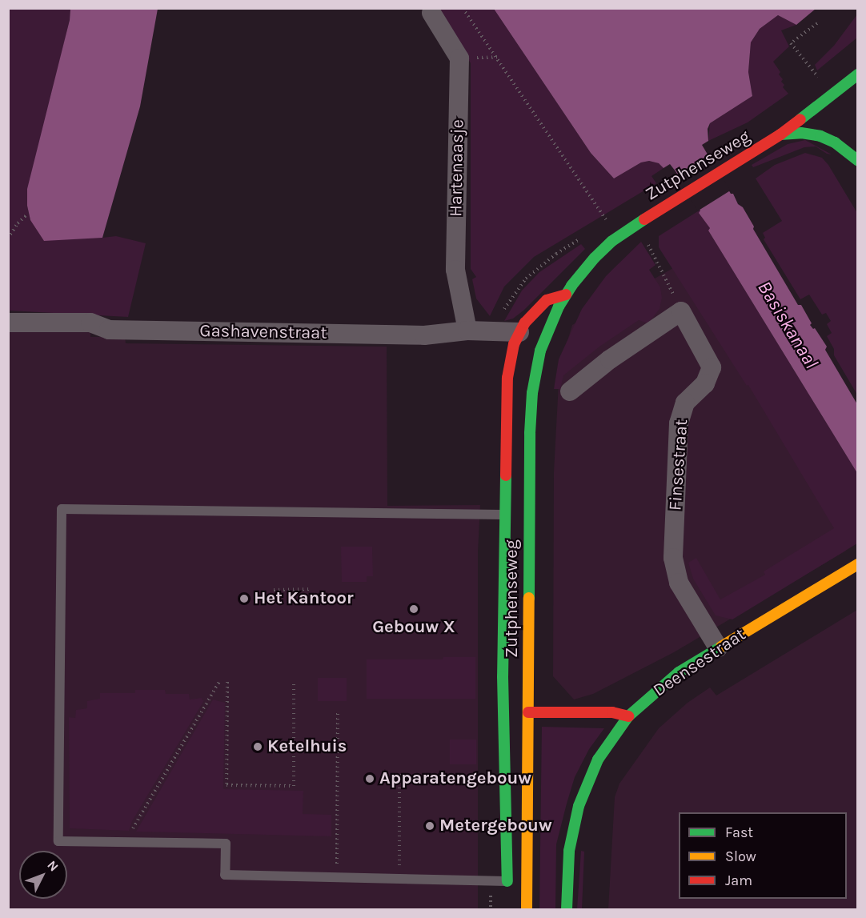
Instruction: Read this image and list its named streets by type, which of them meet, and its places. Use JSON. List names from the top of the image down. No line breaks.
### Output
{"streets":{"street":["Zutphenseweg","Hartenaasje","Gashavenstraat","Finsestraat","Deensestraat"]},"crossings":[["Zutphenseweg","Gashavenstraat"],["Hartenaasje","Gashavenstraat"],["Finsestraat","Deensestraat"]],"water":["Basiskanaal"],"places":["Het Kantoor","Gebouw X","Ketelhuis","Apparatengebouw","Metergebouw"],"legend":["Fast","Slow","Jam"],"north":"top right"}
